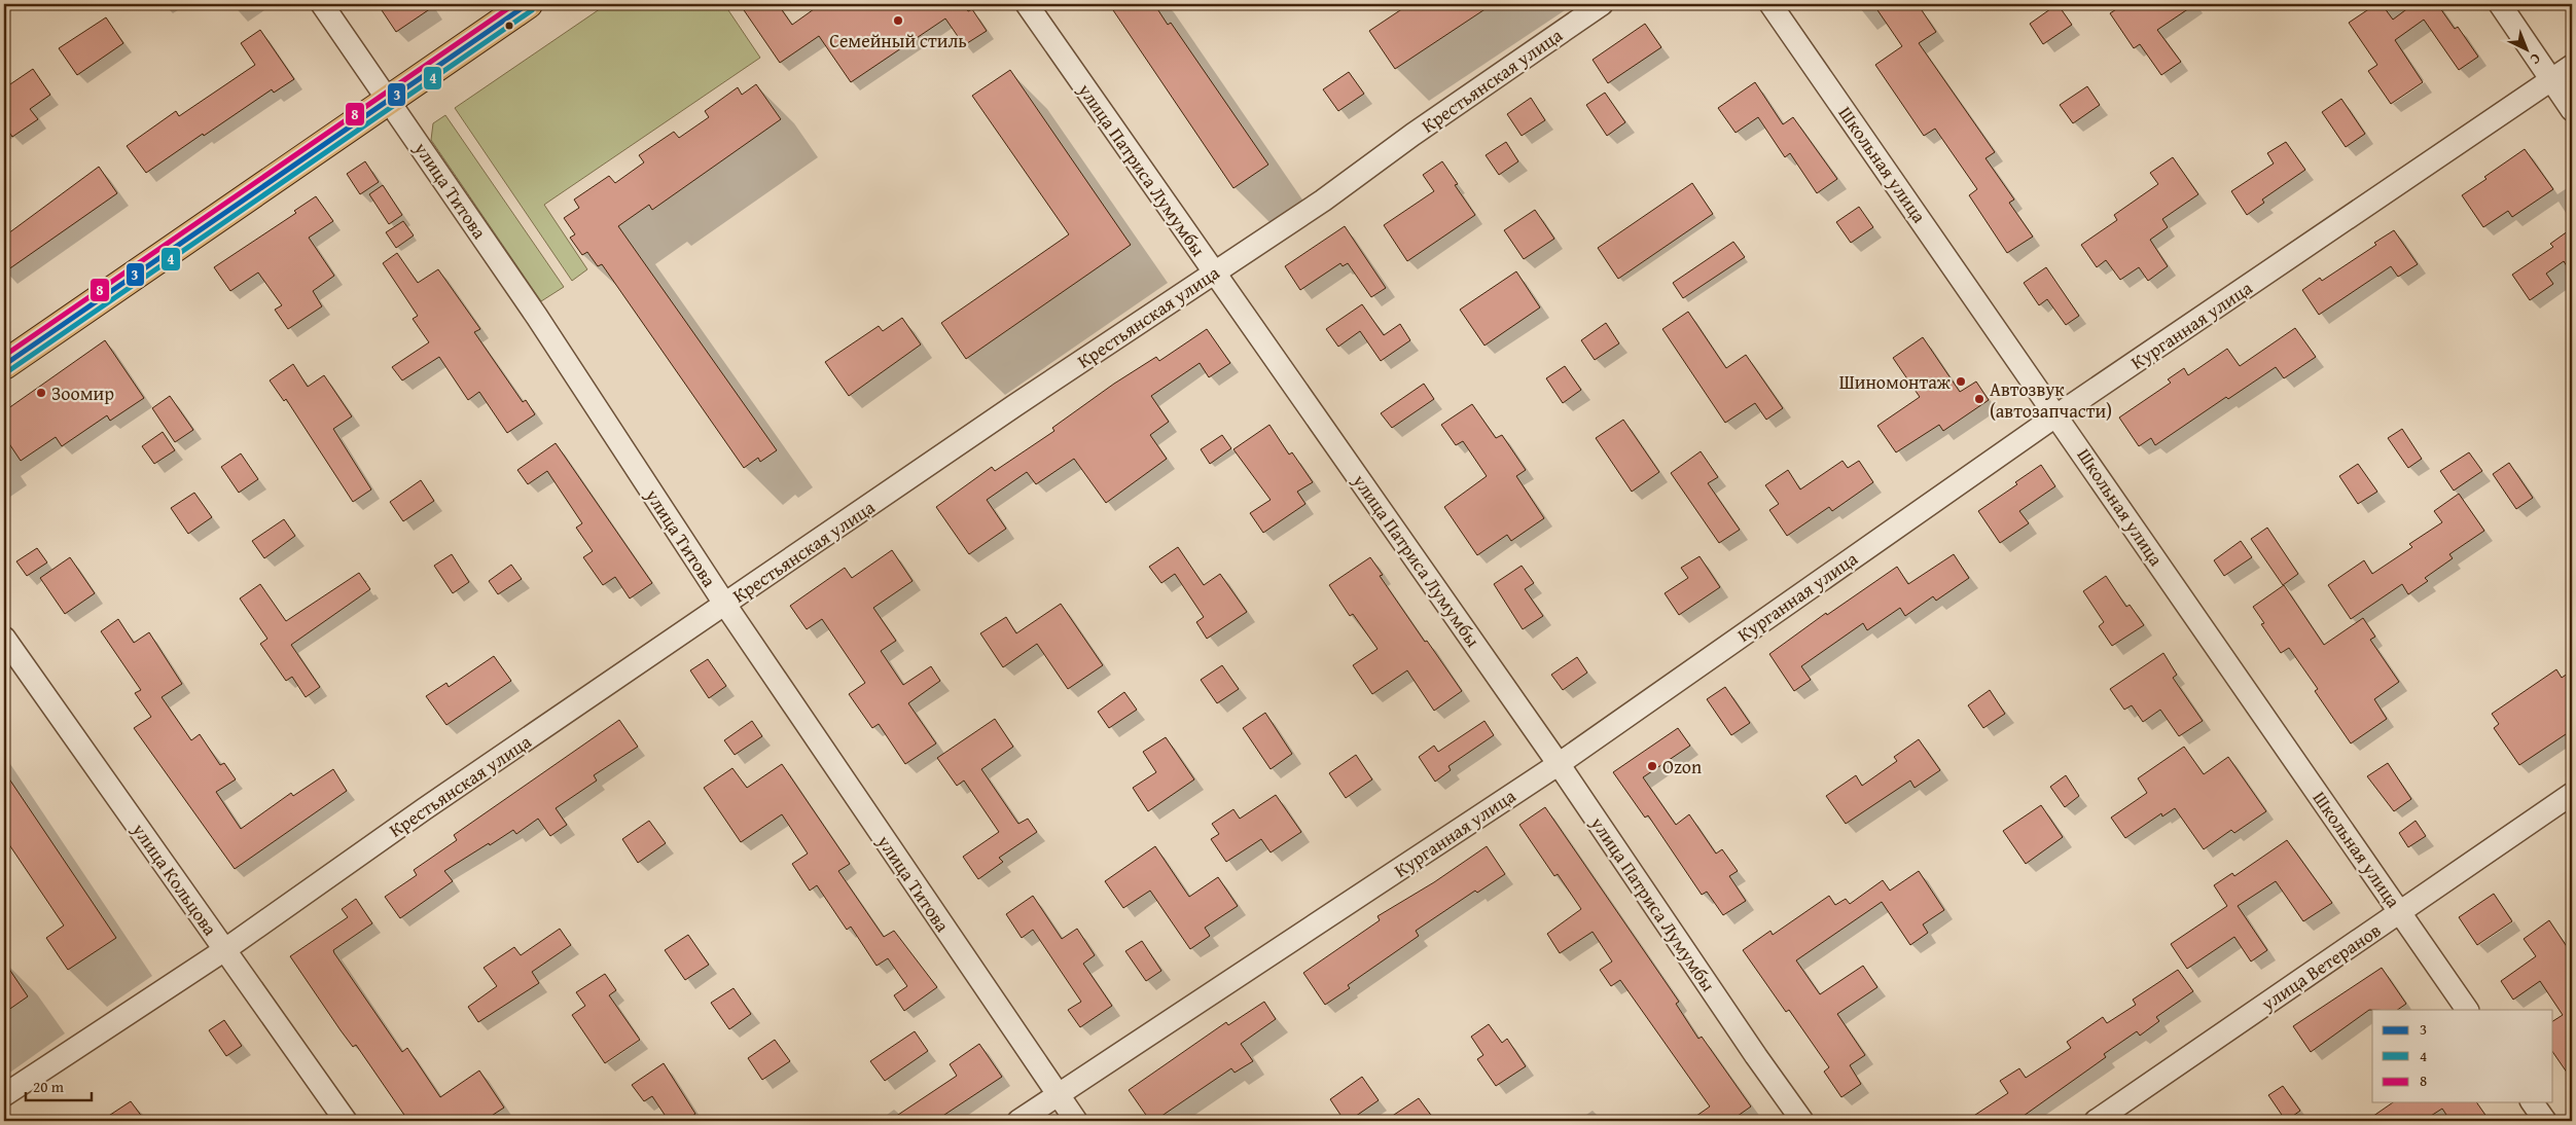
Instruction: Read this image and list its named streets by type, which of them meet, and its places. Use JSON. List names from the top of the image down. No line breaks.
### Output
{"streets":{"street":["Крестьянская улица","Школьная улица","улица Патриса Лумумбы","улица Титова","Курганная улица","улица Кольцова","улица Ветеранов"]},"crossings":[["Крестьянская улица","улица Патриса Лумумбы"],["Крестьянская улица","улица Титова"],["Крестьянская улица","улица Кольцова"],["Школьная улица","Курганная улица"],["Школьная улица","улица Ветеранов"],["улица Патриса Лумумбы","Курганная улица"],["улица Титова","Курганная улица"]],"places":["Семейный стиль","Шиномонтаж","Зоомир","Автозвук (автозапчасти)","Ozon"],"lines":["transit line 3","transit line 8","transit line 4"],"legend":["3","4","8"],"scale_bar":"20 m","north":"bottom right"}
